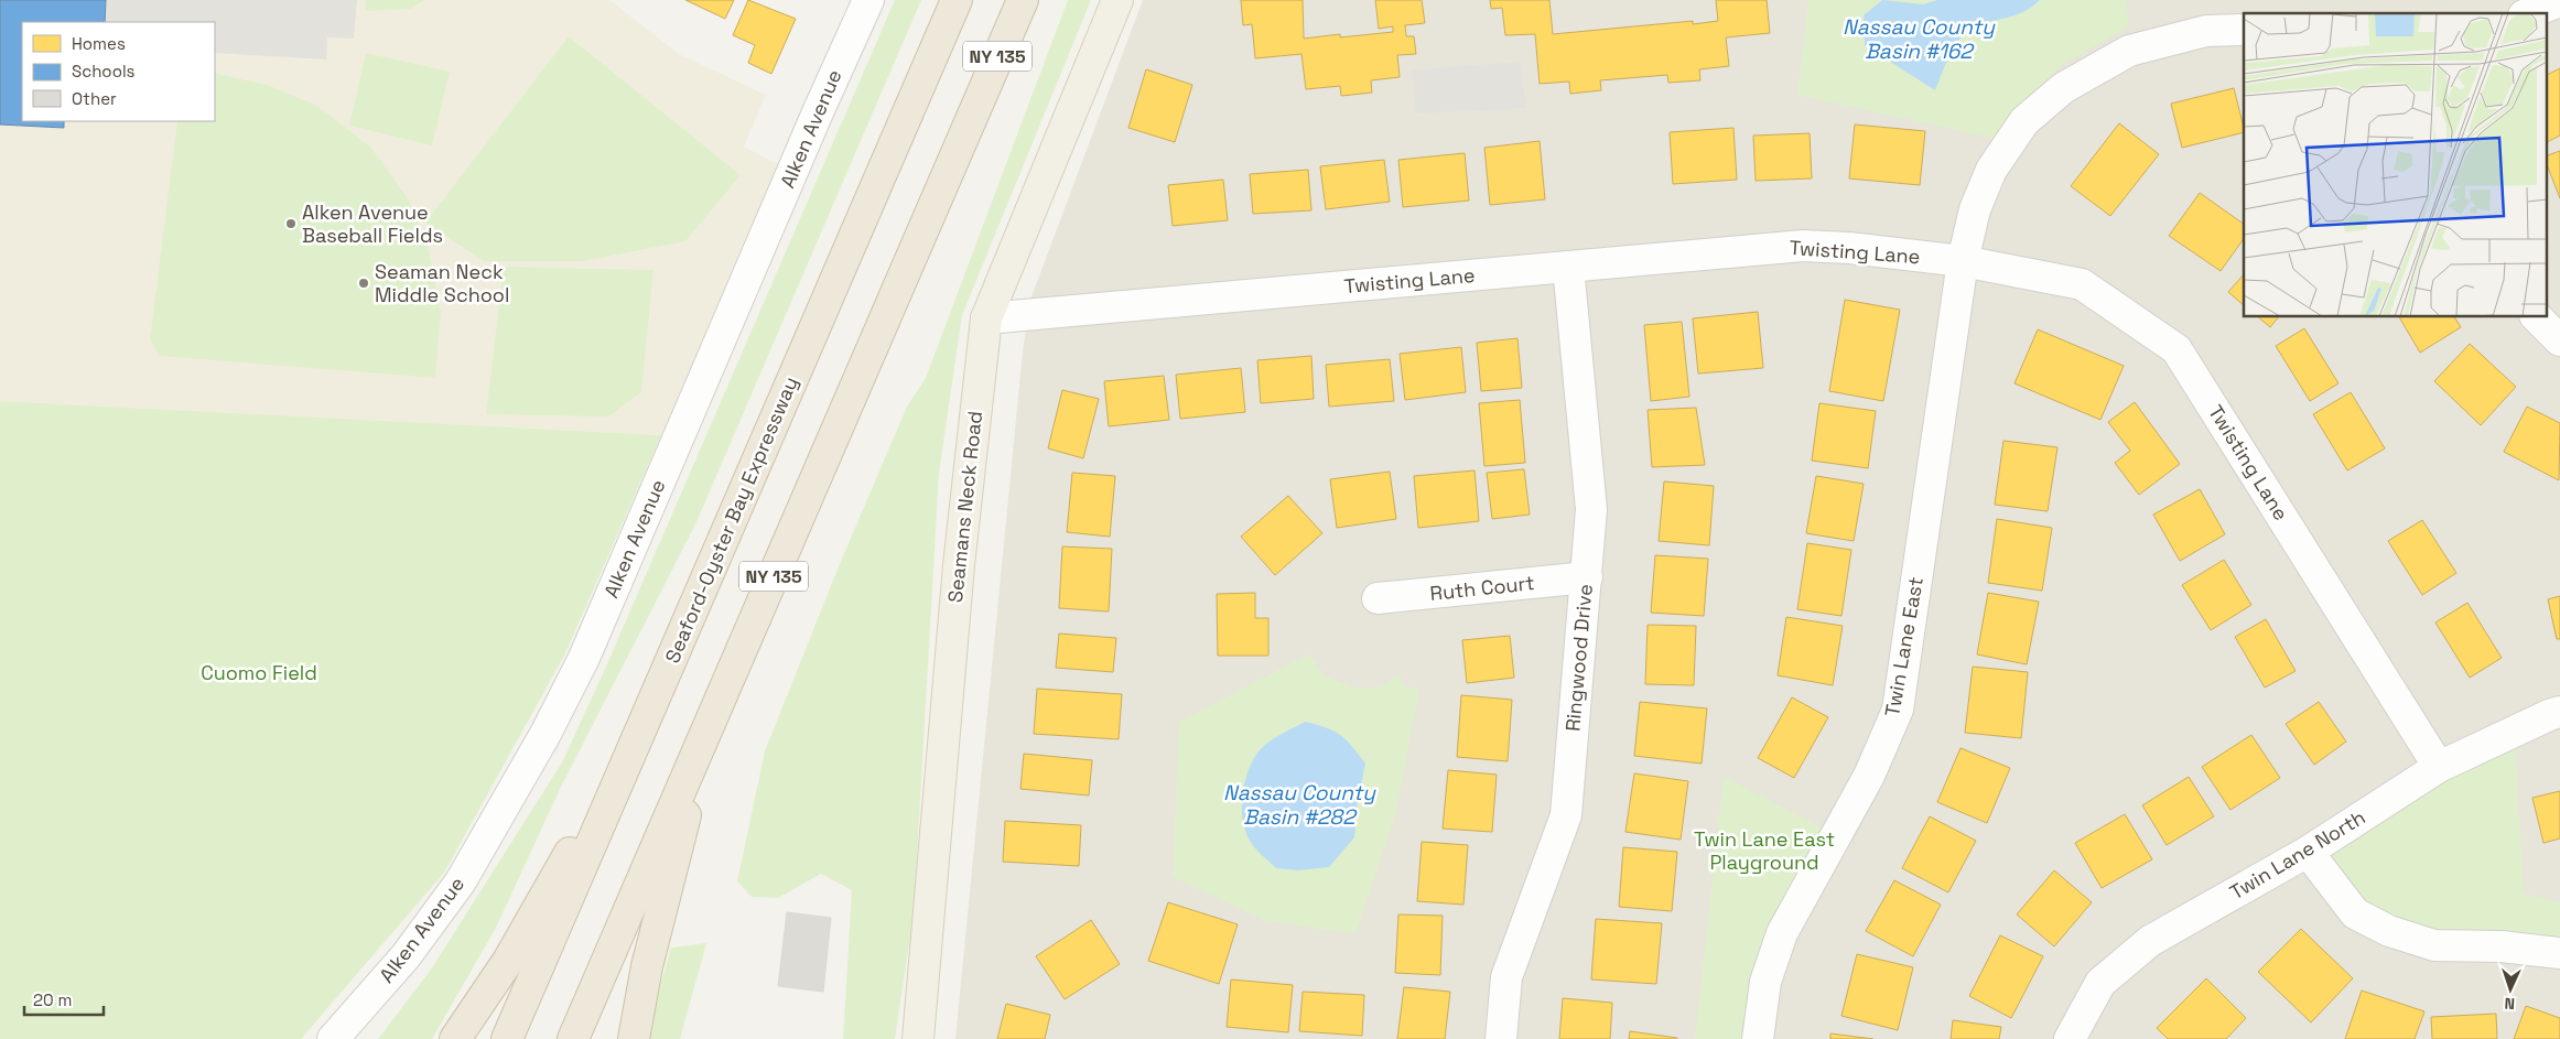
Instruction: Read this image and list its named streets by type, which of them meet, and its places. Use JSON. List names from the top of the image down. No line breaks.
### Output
{"streets":{"highway":["NY 135","Seaford-Oyster Bay Expressway"],"main road":["Seamans Neck Road"],"street":["Alken Avenue","Twisting Lane","Ruth Court","Twin Lane East","Ringwood Drive","Twin Lane North"]},"crossings":[["Twisting Lane","Seamans Neck Road"],["Twisting Lane","Twin Lane East"],["Twisting Lane","Ringwood Drive"],["Twisting Lane","Twin Lane North"],["Ruth Court","Ringwood Drive"]],"water":["Nassau County Basin #162","Nassau County Basin #282"],"parks":["Cuomo Field","Twin Lane East Playground"],"places":["Alken Avenue Baseball Fields","Seaman Neck Middle School"],"legend":["Homes","Schools","Other"],"scale_bar":"20 m","north":"bottom"}
